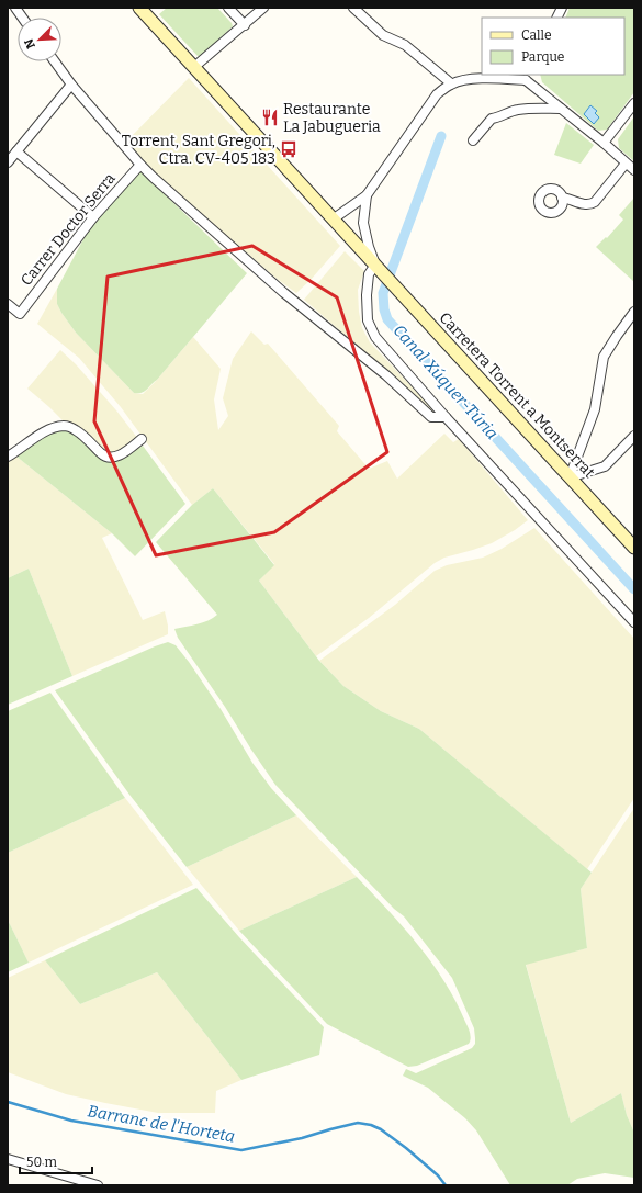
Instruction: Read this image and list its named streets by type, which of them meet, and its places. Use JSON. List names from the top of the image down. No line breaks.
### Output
{"streets":{"main road":["Carretera Torrent a Montserrat"],"street":["Carrer Doctor Serra"]},"water":["Canal Xúquer-Túria","Barranc de l'Horteta"],"places":{"restaurant":["Restaurante La Jabugueria"],"bus stop":["Torrent, Sant Gregori, Ctra. CV-405 183"]},"legend":["Calle","Parque"],"scale_bar":"50 m","north":"bottom left"}
